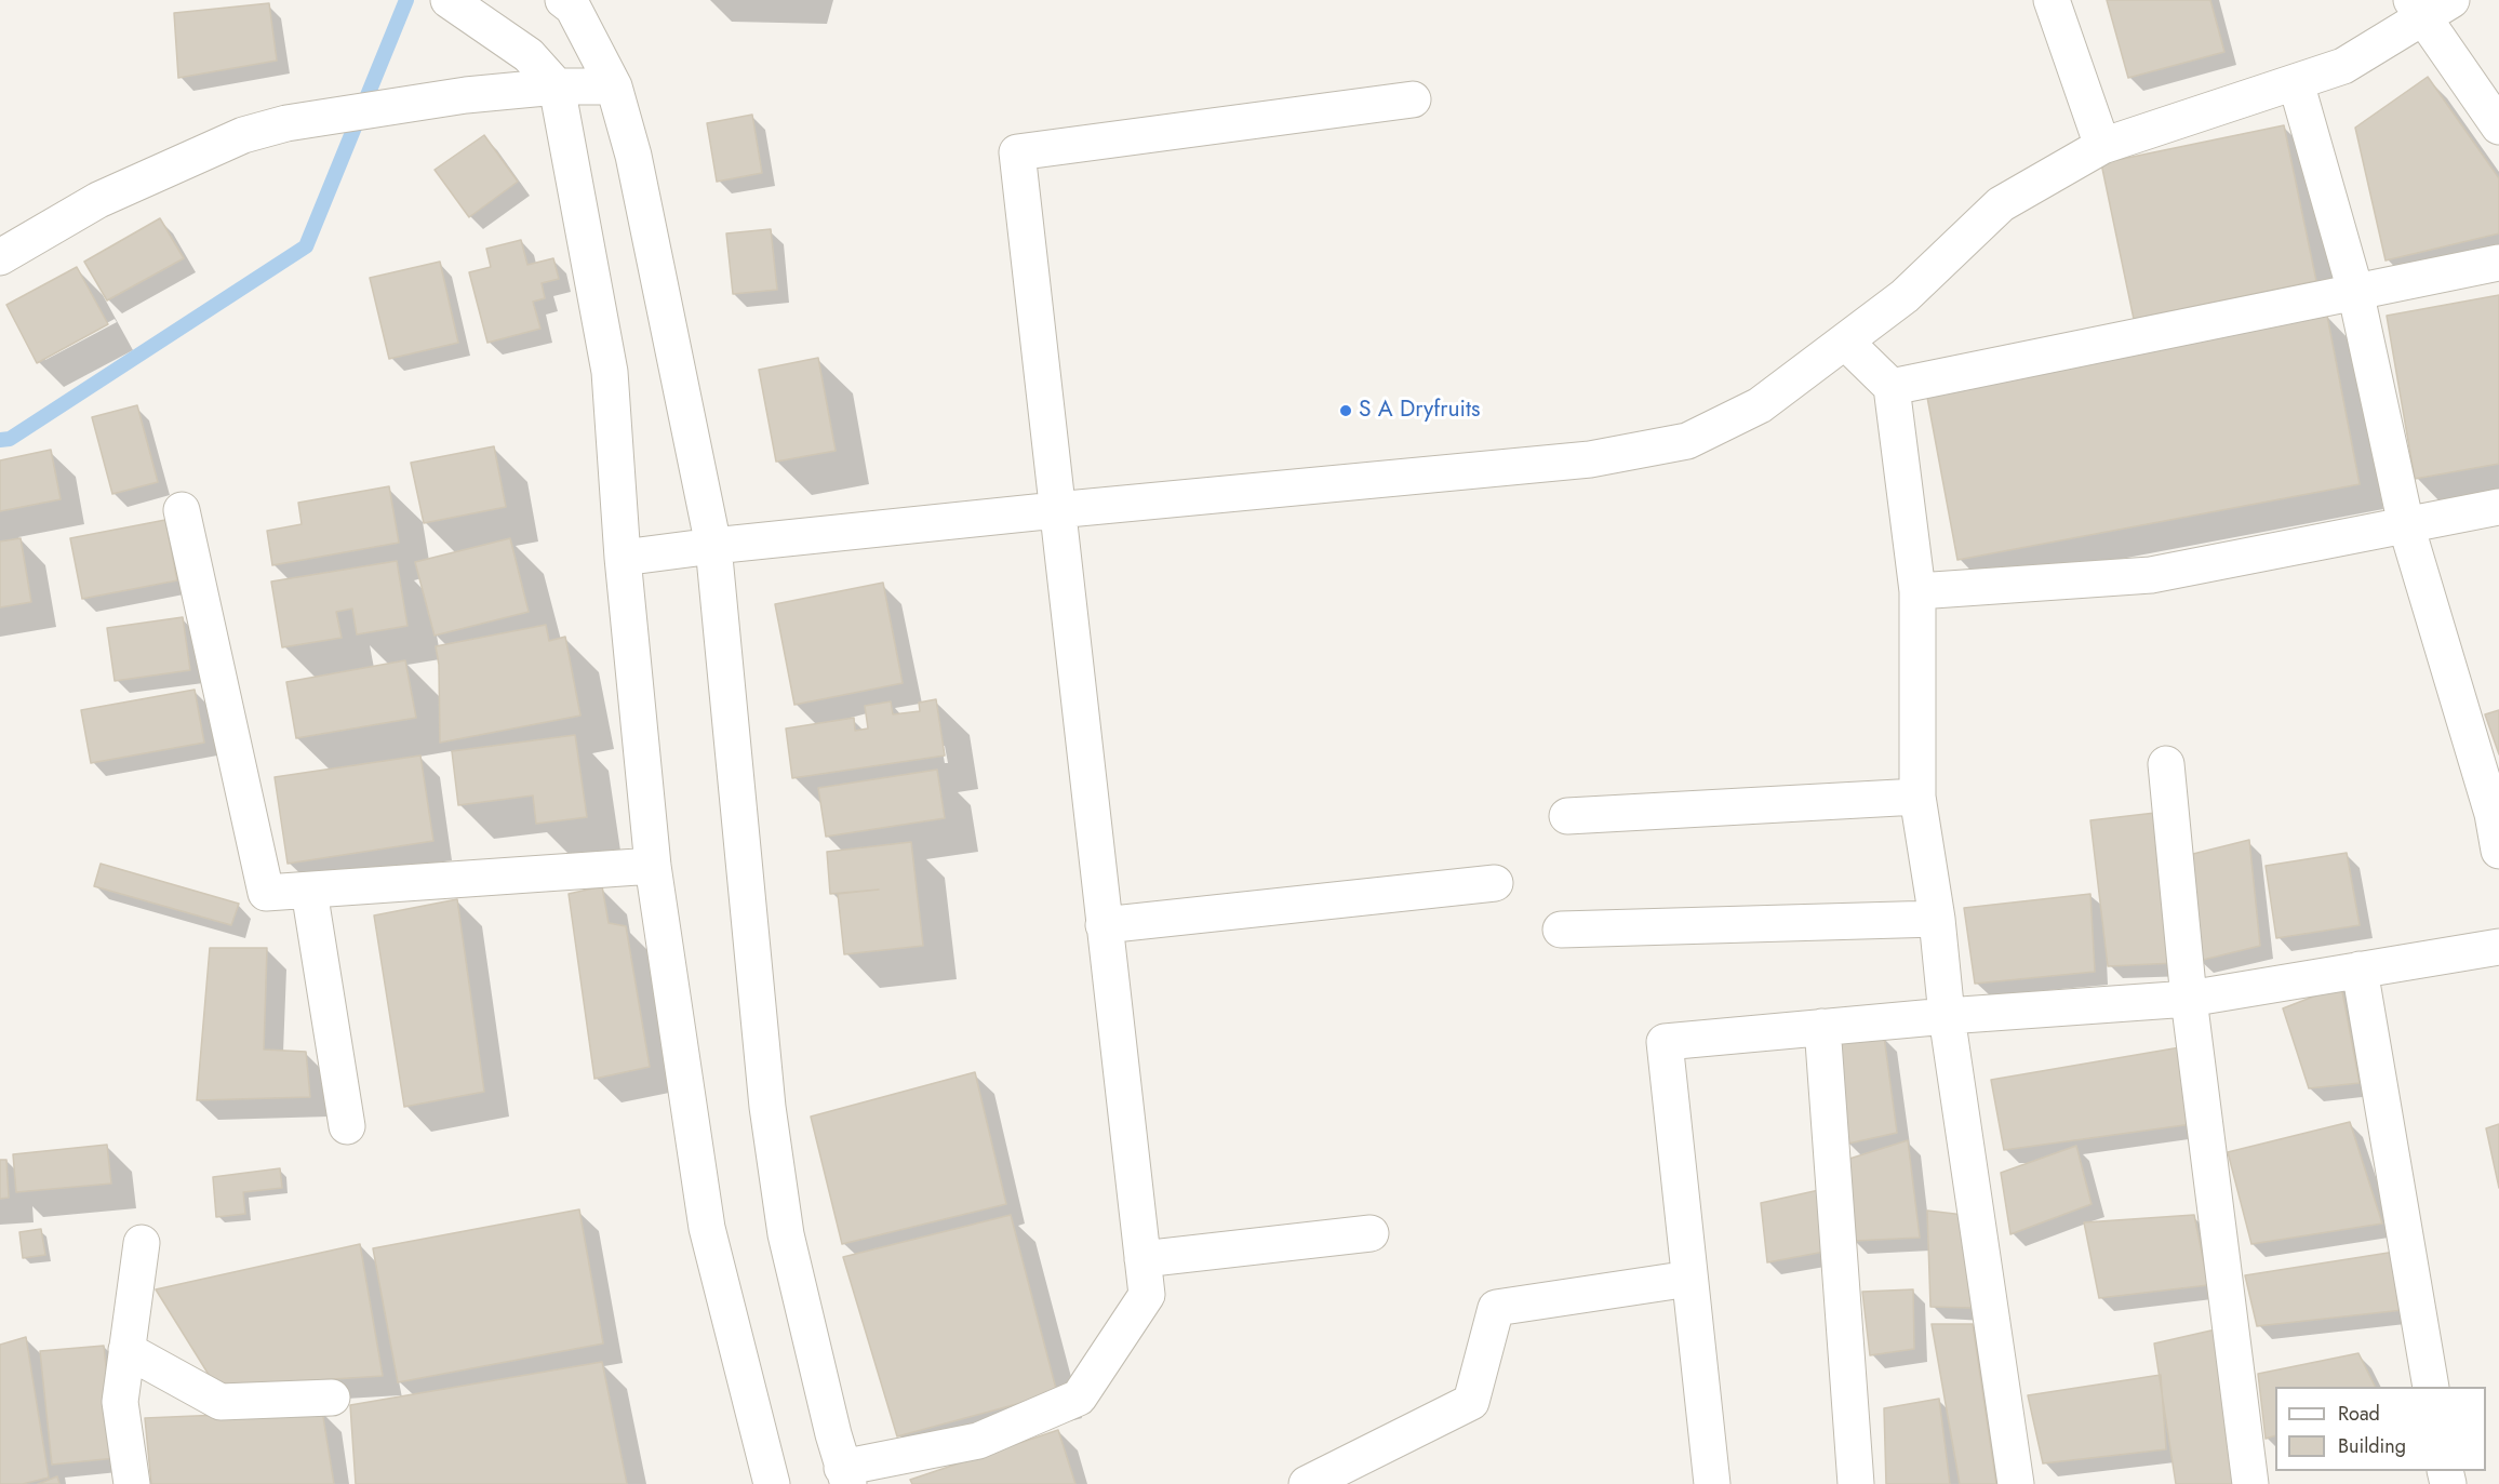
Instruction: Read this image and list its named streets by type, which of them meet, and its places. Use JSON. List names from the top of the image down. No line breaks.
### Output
{"places":["S A Dryfruits"],"legend":["Road","Building"]}
